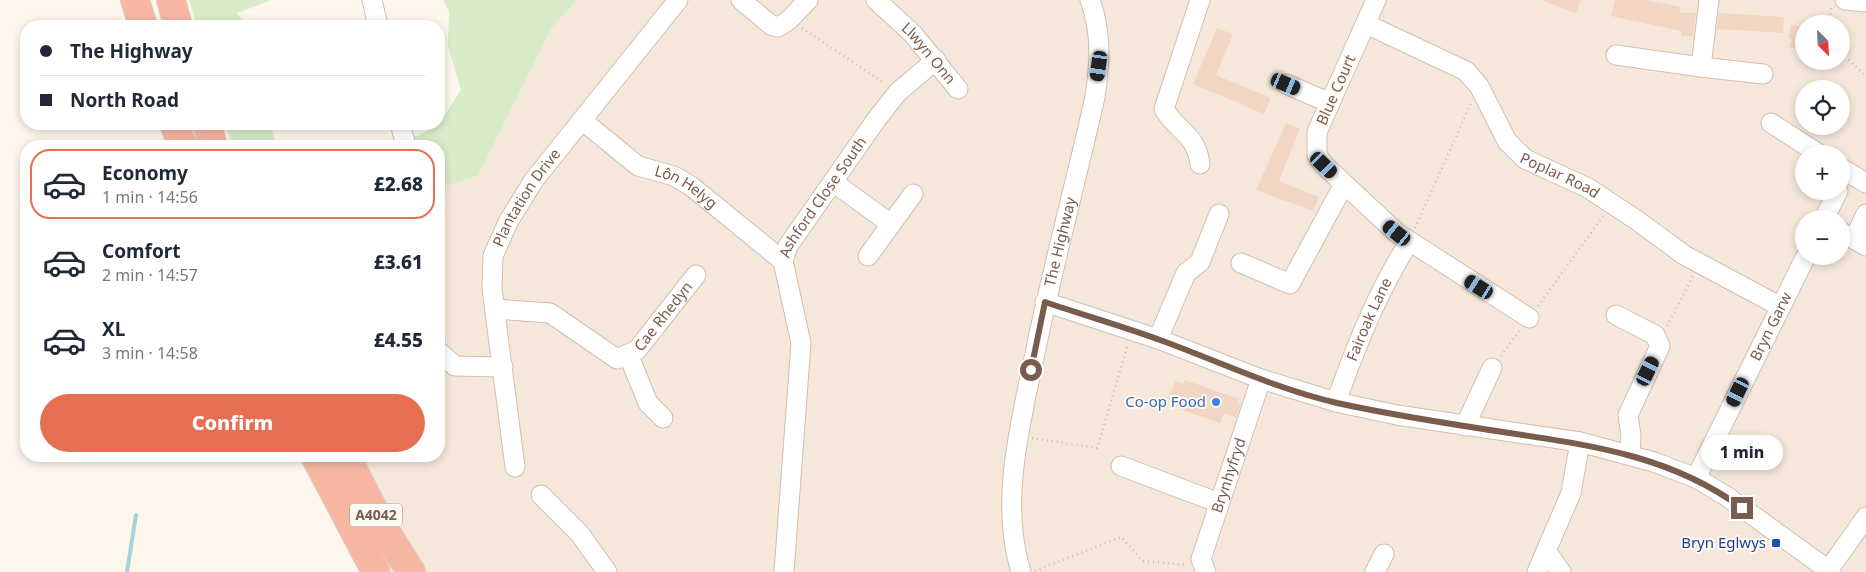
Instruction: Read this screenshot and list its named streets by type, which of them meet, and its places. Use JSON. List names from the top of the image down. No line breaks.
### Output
{"streets":{"highway":["A4042"],"street":["Llwyn Onn","Blue Court","Poplar Road","Lôn Helyg","Ashford Close South","Plantation Drive","The Highway","Cae Rhedyn","Fairoak Lane","Bryn Garw","Brynhyfryd"]},"crossings":[["Llwyn Onn","Ashford Close South"],["Blue Court","Poplar Road"],["Blue Court","Fairoak Lane"],["Poplar Road","Bryn Garw"],["Lôn Helyg","Ashford Close South"],["Lôn Helyg","Plantation Drive"],["Plantation Drive","Cae Rhedyn"]],"places":{"other":["Co-op Food"],"transit":["Bryn Eglwys"]},"north":"bottom right","page":{"map_buttons":["+","−"],"banner":["The Highway","North Road"],"list":[{"name":"Economy","note":"1 min · 14:56","value":"£2.68"},{"name":"Comfort","note":"2 min · 14:57","value":"£3.61"},{"name":"XL","note":"3 min · 14:58","value":"£4.55"}],"buttons":"Confirm","bubble":"1 min"}}
